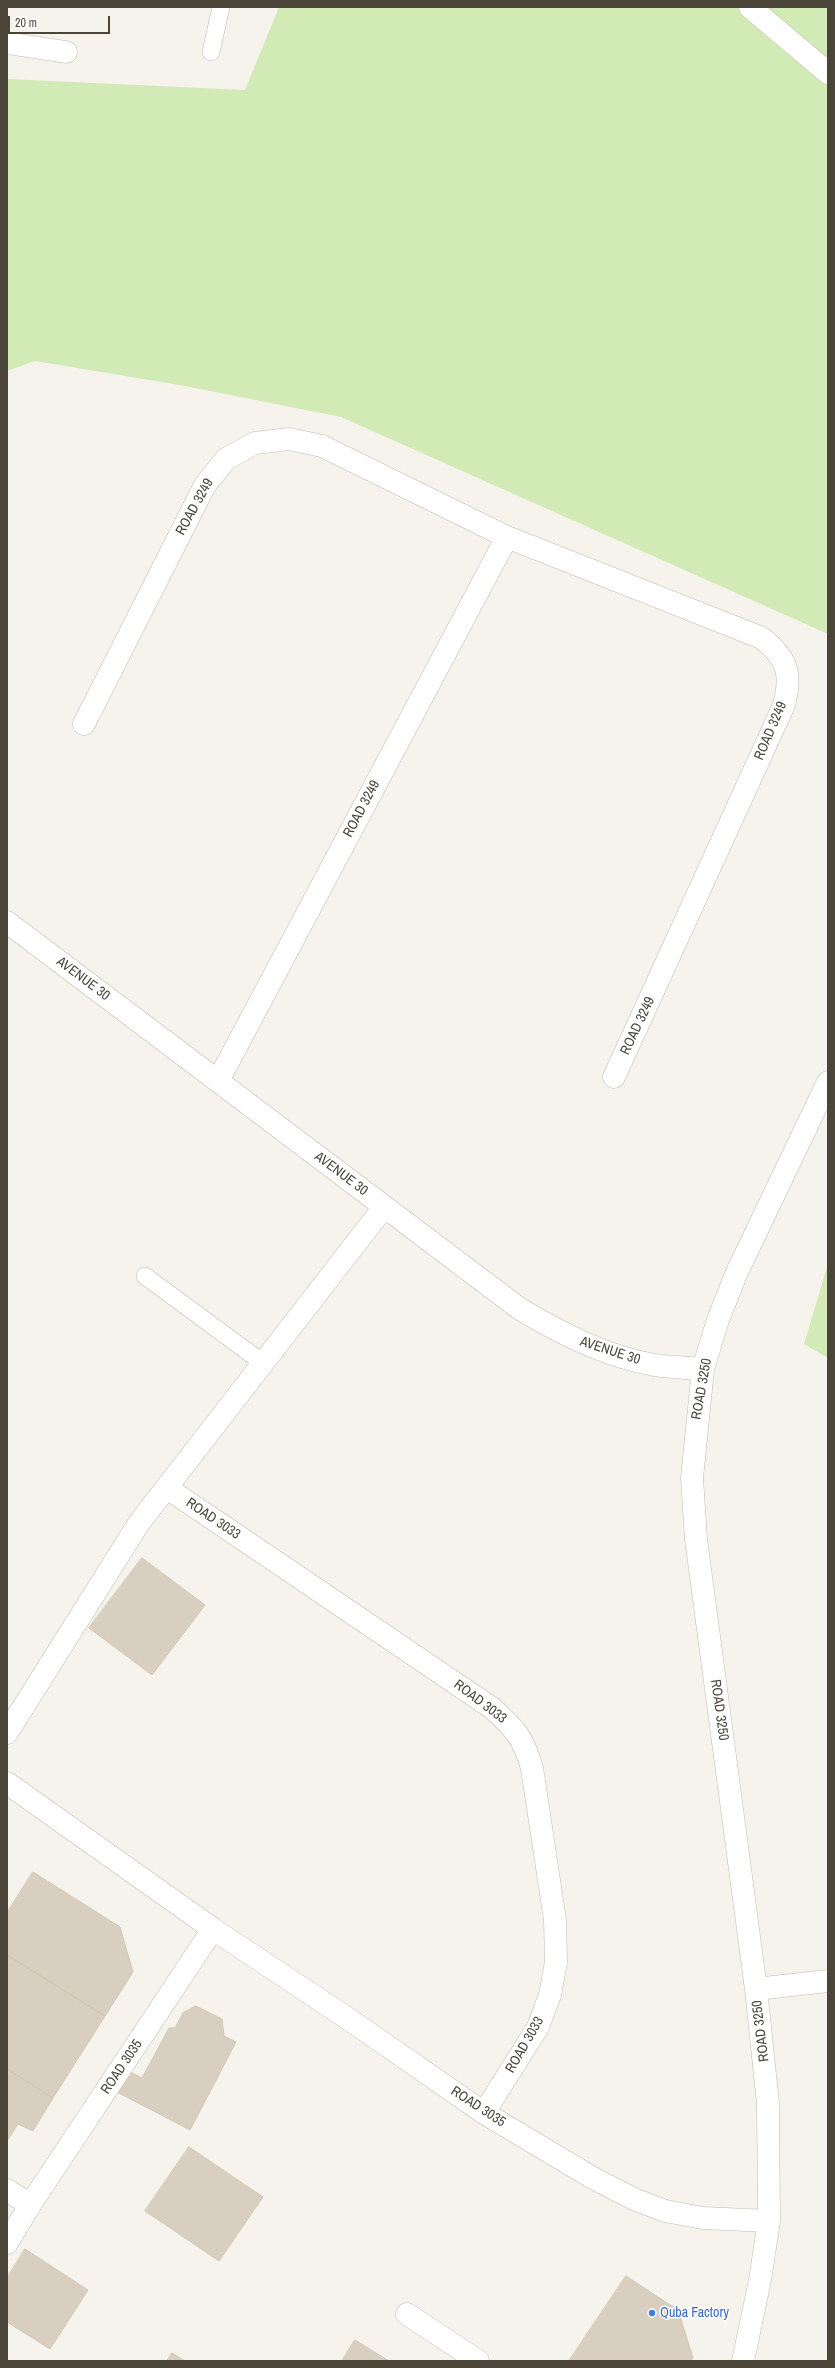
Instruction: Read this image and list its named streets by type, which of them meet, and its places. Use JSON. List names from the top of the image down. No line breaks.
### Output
{"streets":{"street":["ROAD 3249","AVENUE 30","ROAD 3250","ROAD 3033","ROAD 3035"]},"crossings":[["ROAD 3249","AVENUE 30"],["AVENUE 30","ROAD 3250"],["ROAD 3250","ROAD 3035"],["ROAD 3033","ROAD 3035"]],"places":["Quba Factory"],"scale_bar":"20 m"}
